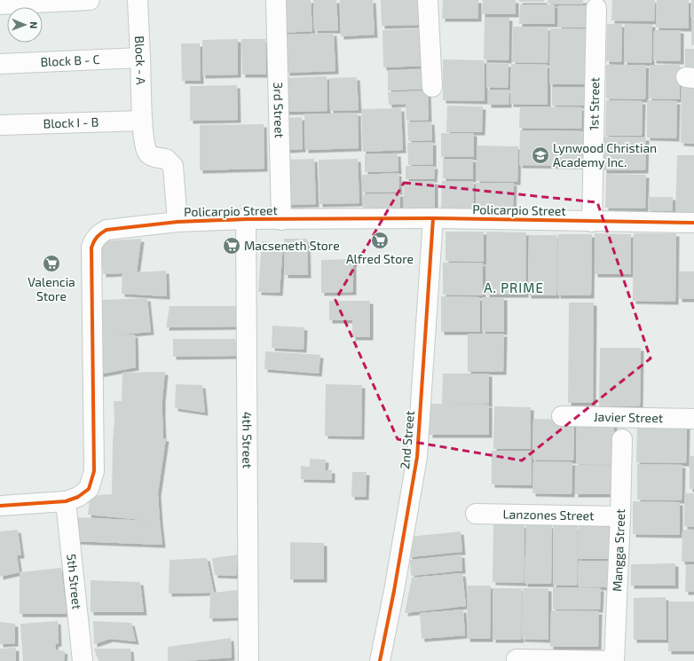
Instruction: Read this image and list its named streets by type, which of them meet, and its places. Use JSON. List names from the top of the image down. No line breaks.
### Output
{"streets":{"street":["Block B - C","Block - A","1st Street","3rd Street","Block I - B","Policarpio Street","Javier Street","4th Street","2nd Street","Lanzones Street","Mangga Street","5th Street"]},"crossings":[["Block B - C","Block - A"],["Block - A","Block I - B"],["1st Street","Policarpio Street"],["3rd Street","Policarpio Street"],["Policarpio Street","4th Street"],["Policarpio Street","2nd Street"],["Policarpio Street","5th Street"],["Lanzones Street","Mangga Street"]],"districts":["A. PRIME"],"places":{"school or university":["Lynwood Christian Academy Inc."],"supermarket":["Alfred Store","Macseneth Store","Valencia Store"]},"north":"right"}
